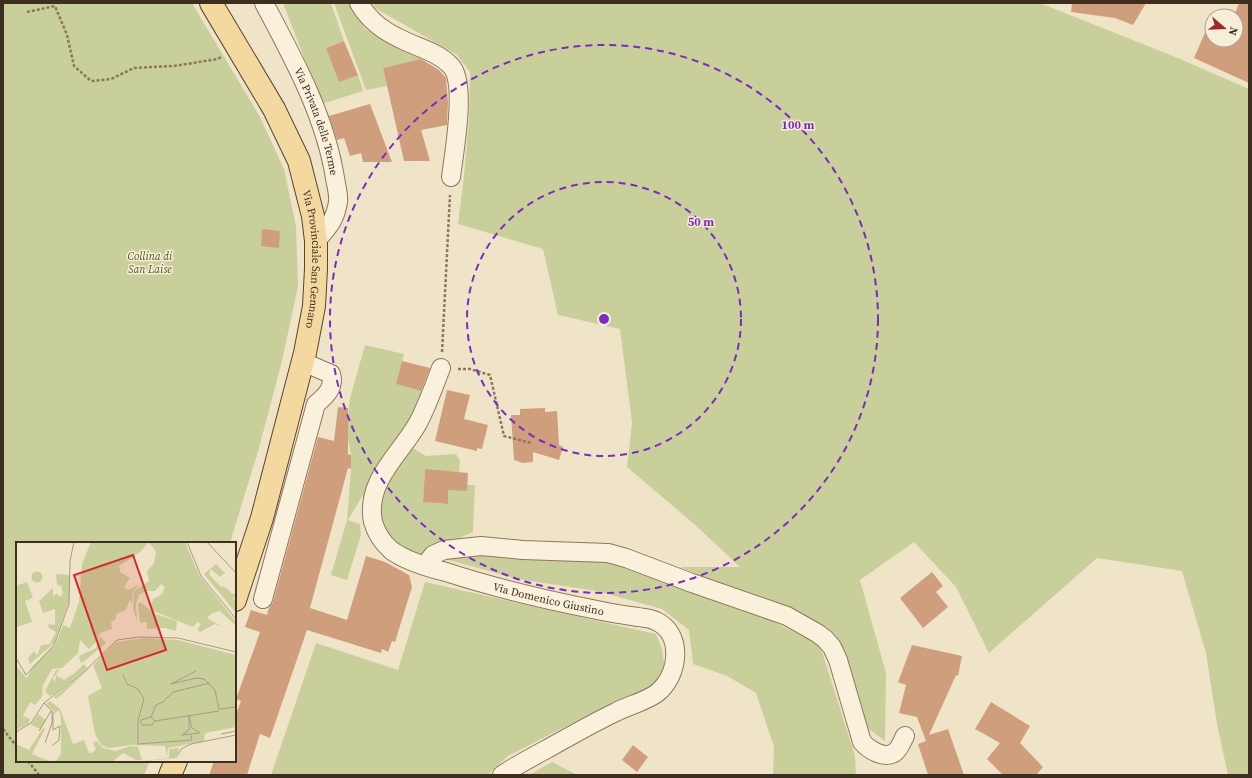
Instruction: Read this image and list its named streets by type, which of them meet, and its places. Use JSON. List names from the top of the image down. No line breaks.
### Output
{"streets":{"main road":["Via Provinciale San Gennaro"],"lane":["Via Privata delle Terme","Via Domenico Giustino"]},"crossings":[["Via Privata delle Terme","Via Provinciale San Gennaro"]],"parks":["Collina di San Laise"],"north":"right","rings":["100 m","50 m"]}
